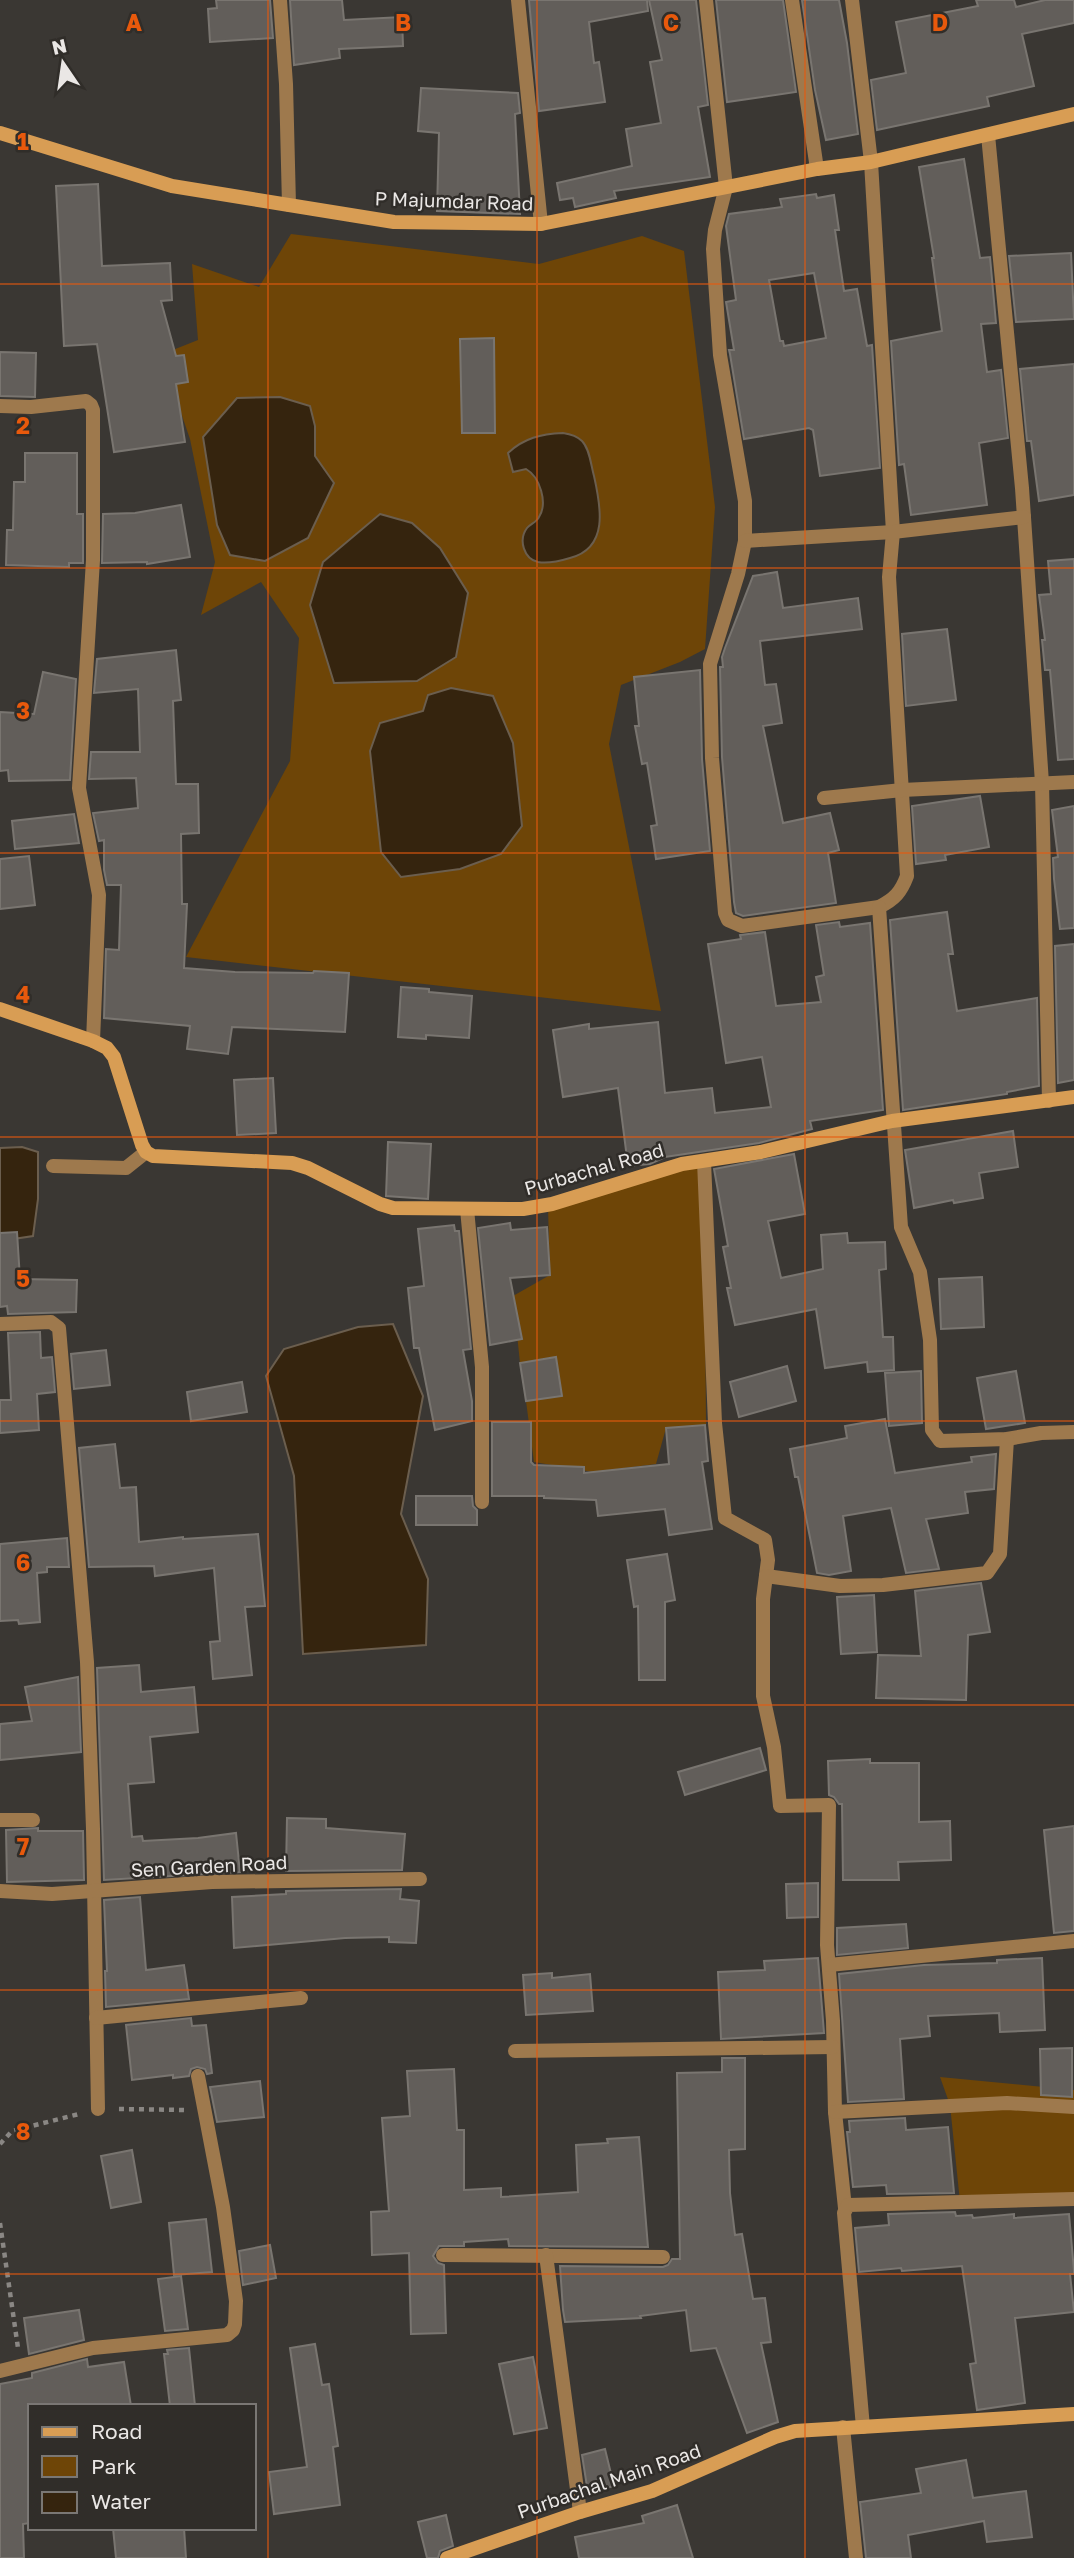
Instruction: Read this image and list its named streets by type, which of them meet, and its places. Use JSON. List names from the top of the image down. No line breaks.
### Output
{"streets":{"street":["P Majumdar Road","Purbachal Road","Sen Garden Road","Purbachal Main Road"]},"legend":["Road","Park","Water"],"north":"top","grid":{"columns":["A","B","C","D"],"rows":["1","2","3","4","5","6","7","8"]}}
